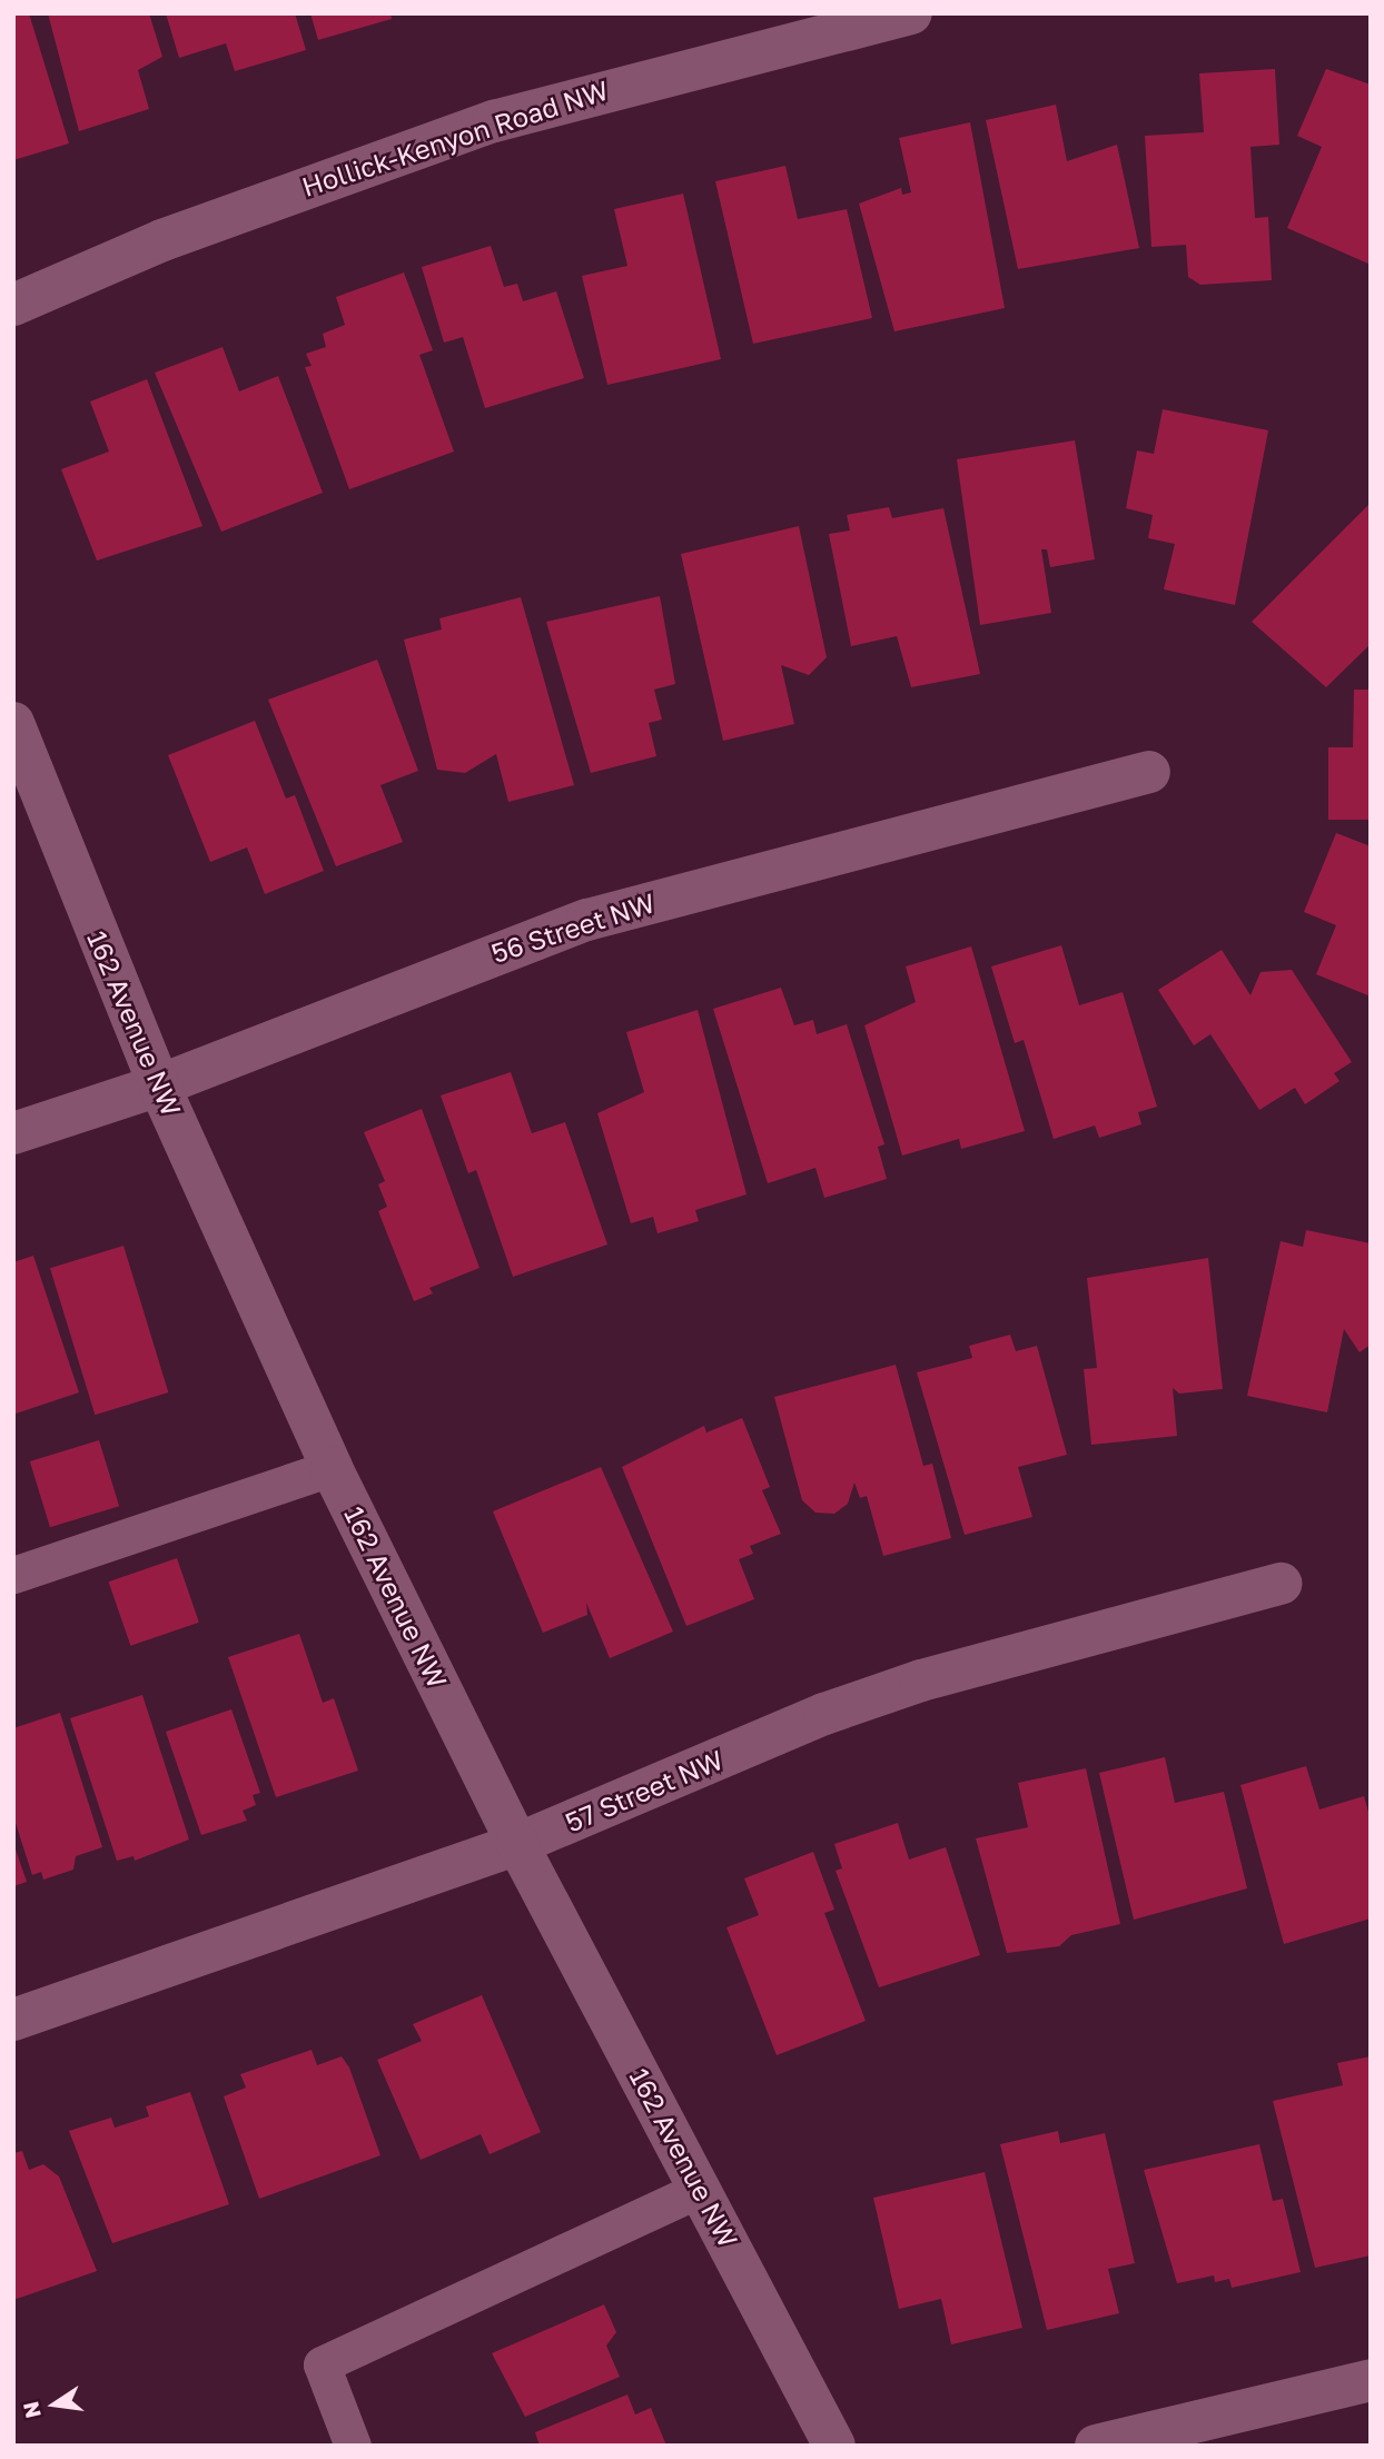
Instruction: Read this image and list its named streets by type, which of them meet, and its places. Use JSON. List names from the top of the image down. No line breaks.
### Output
{"streets":{"street":["Hollick-Kenyon Road NW","56 Street NW","162 Avenue NW","57 Street NW"]},"crossings":[["56 Street NW","162 Avenue NW"],["162 Avenue NW","57 Street NW"]],"north":"left"}
